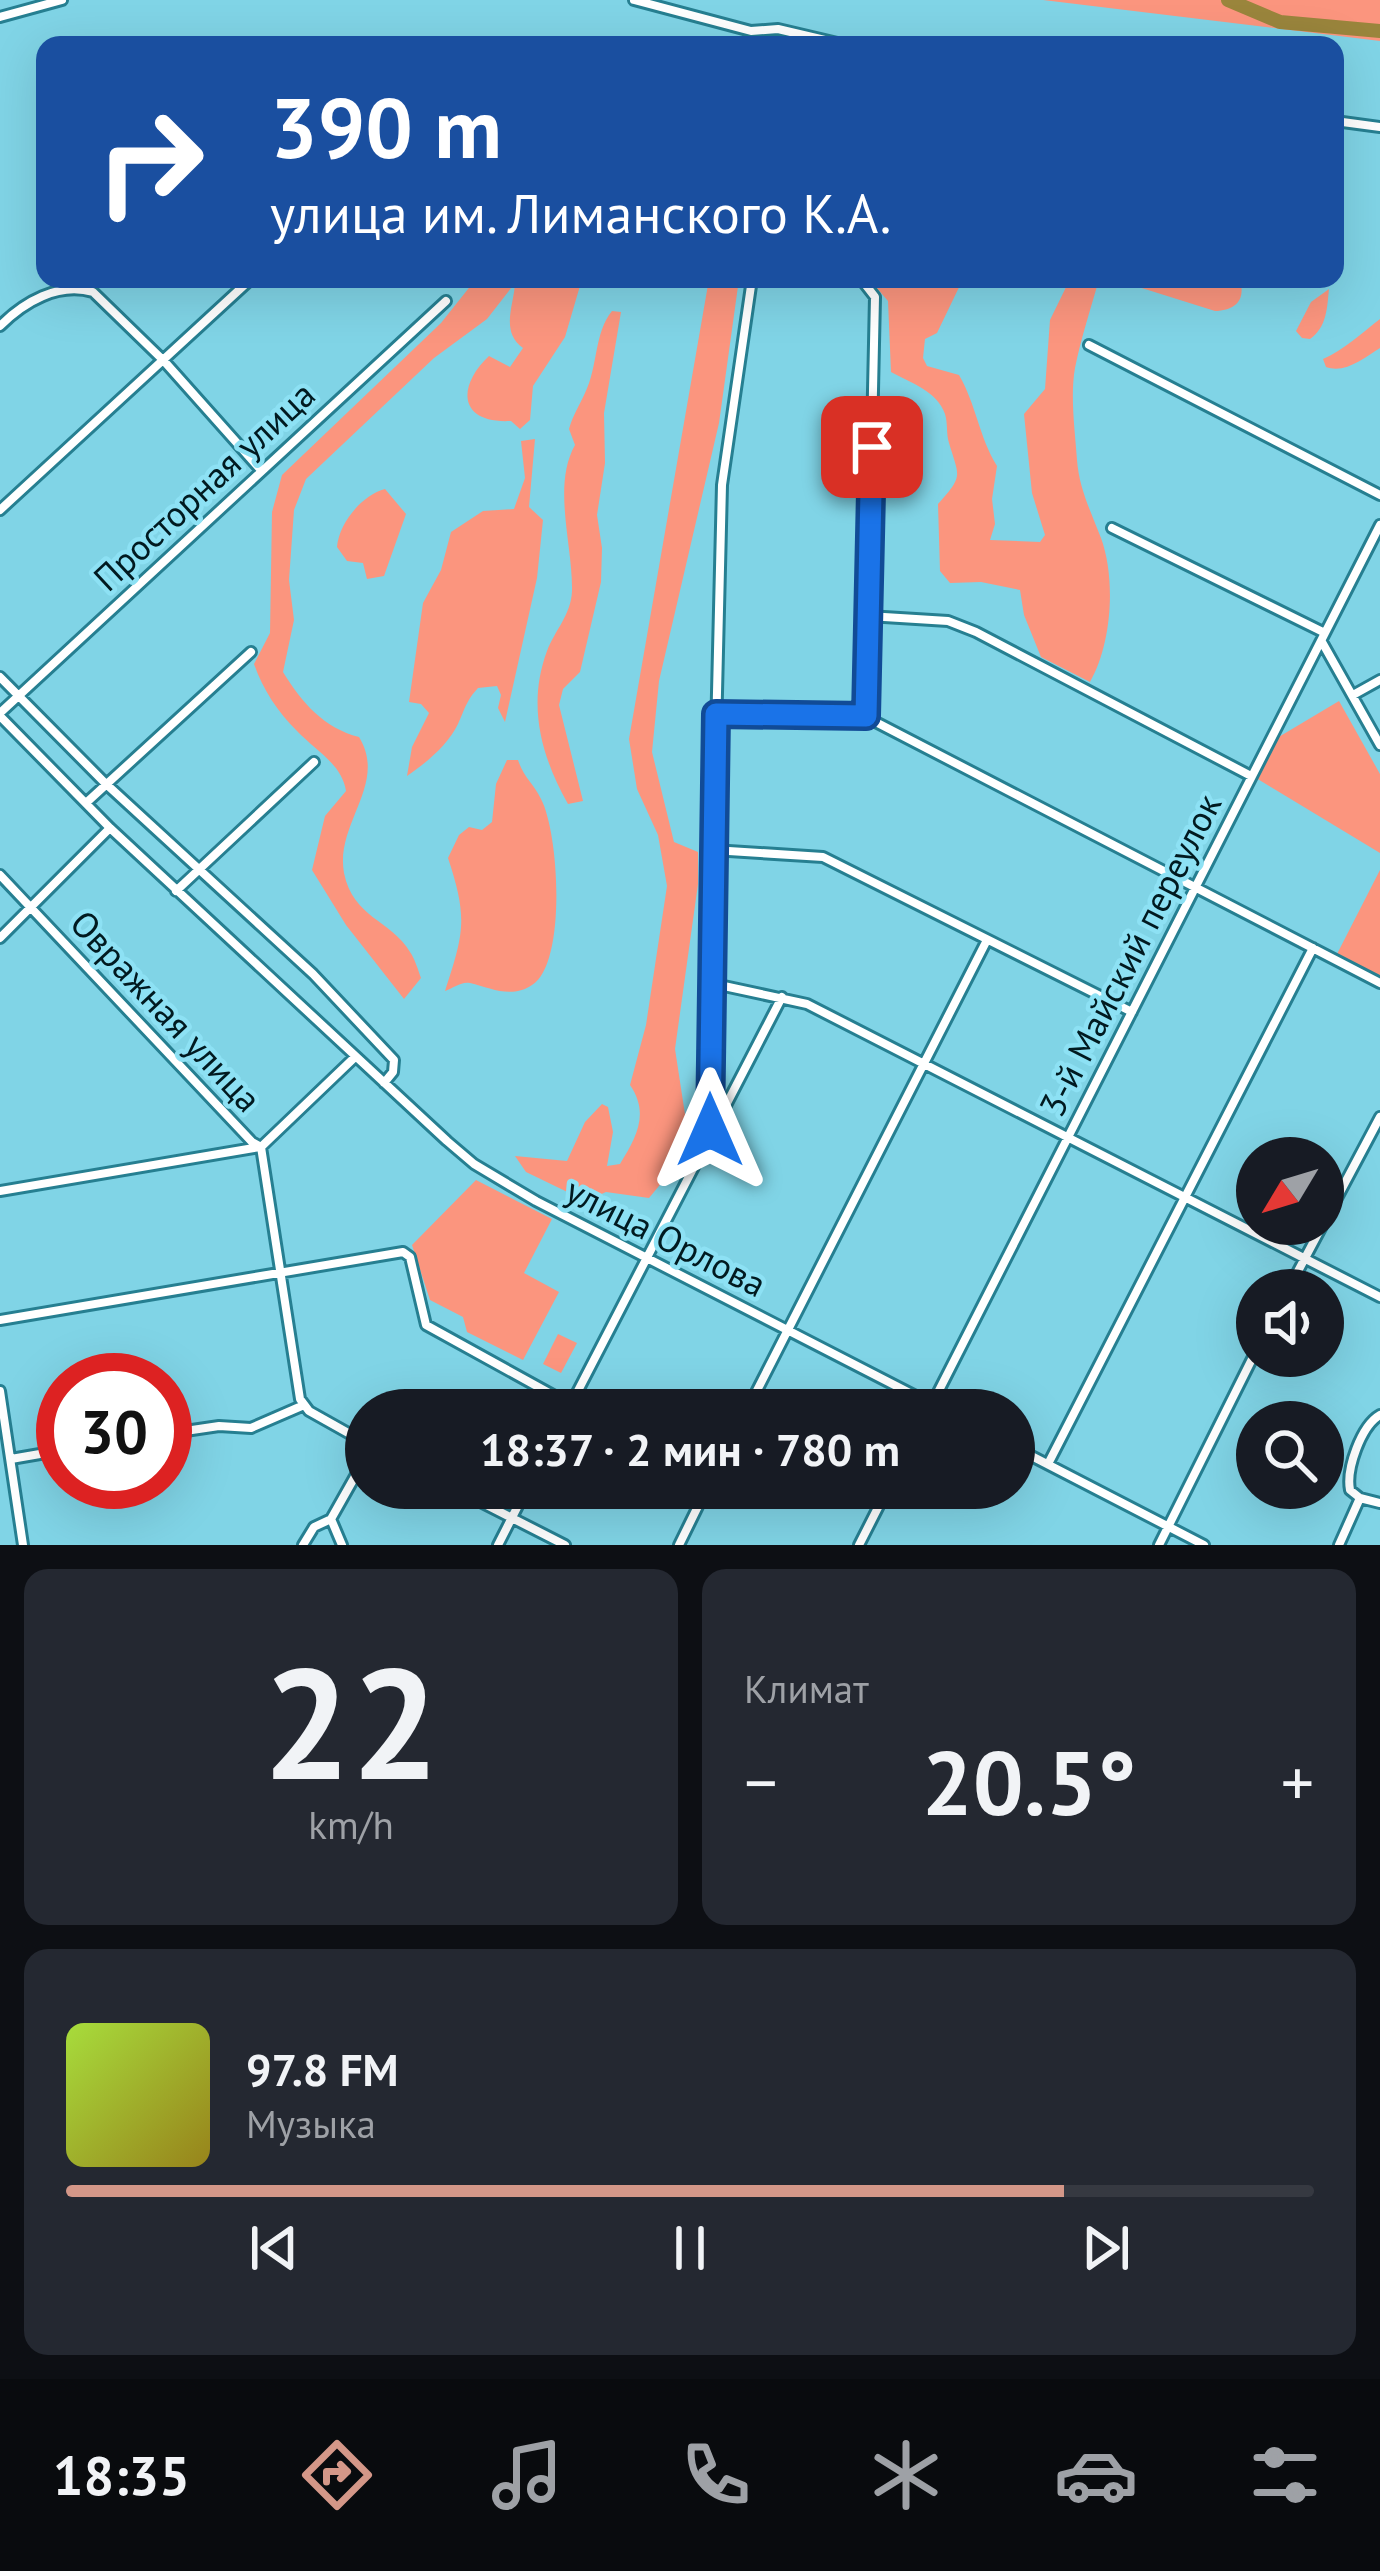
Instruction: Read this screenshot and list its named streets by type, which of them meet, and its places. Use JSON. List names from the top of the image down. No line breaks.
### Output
{"streets":{"street":["Просторная улица","3-й Майский переулок","Овражная улица","улица Орлова"]},"crossings":[["Просторная улица","улица Орлова"]],"north":"bottom left","page":{"turn":["390 m","улица им. Лиманского К.А."],"limit":"30","trip":"18:37 · 2 мин · 780 m","tile":[["22","km/h"],"Климат"],"heat":["−","20.5°","+"],"song":["97.8 FM","Музыка"],"tabs":"18:35"}}
